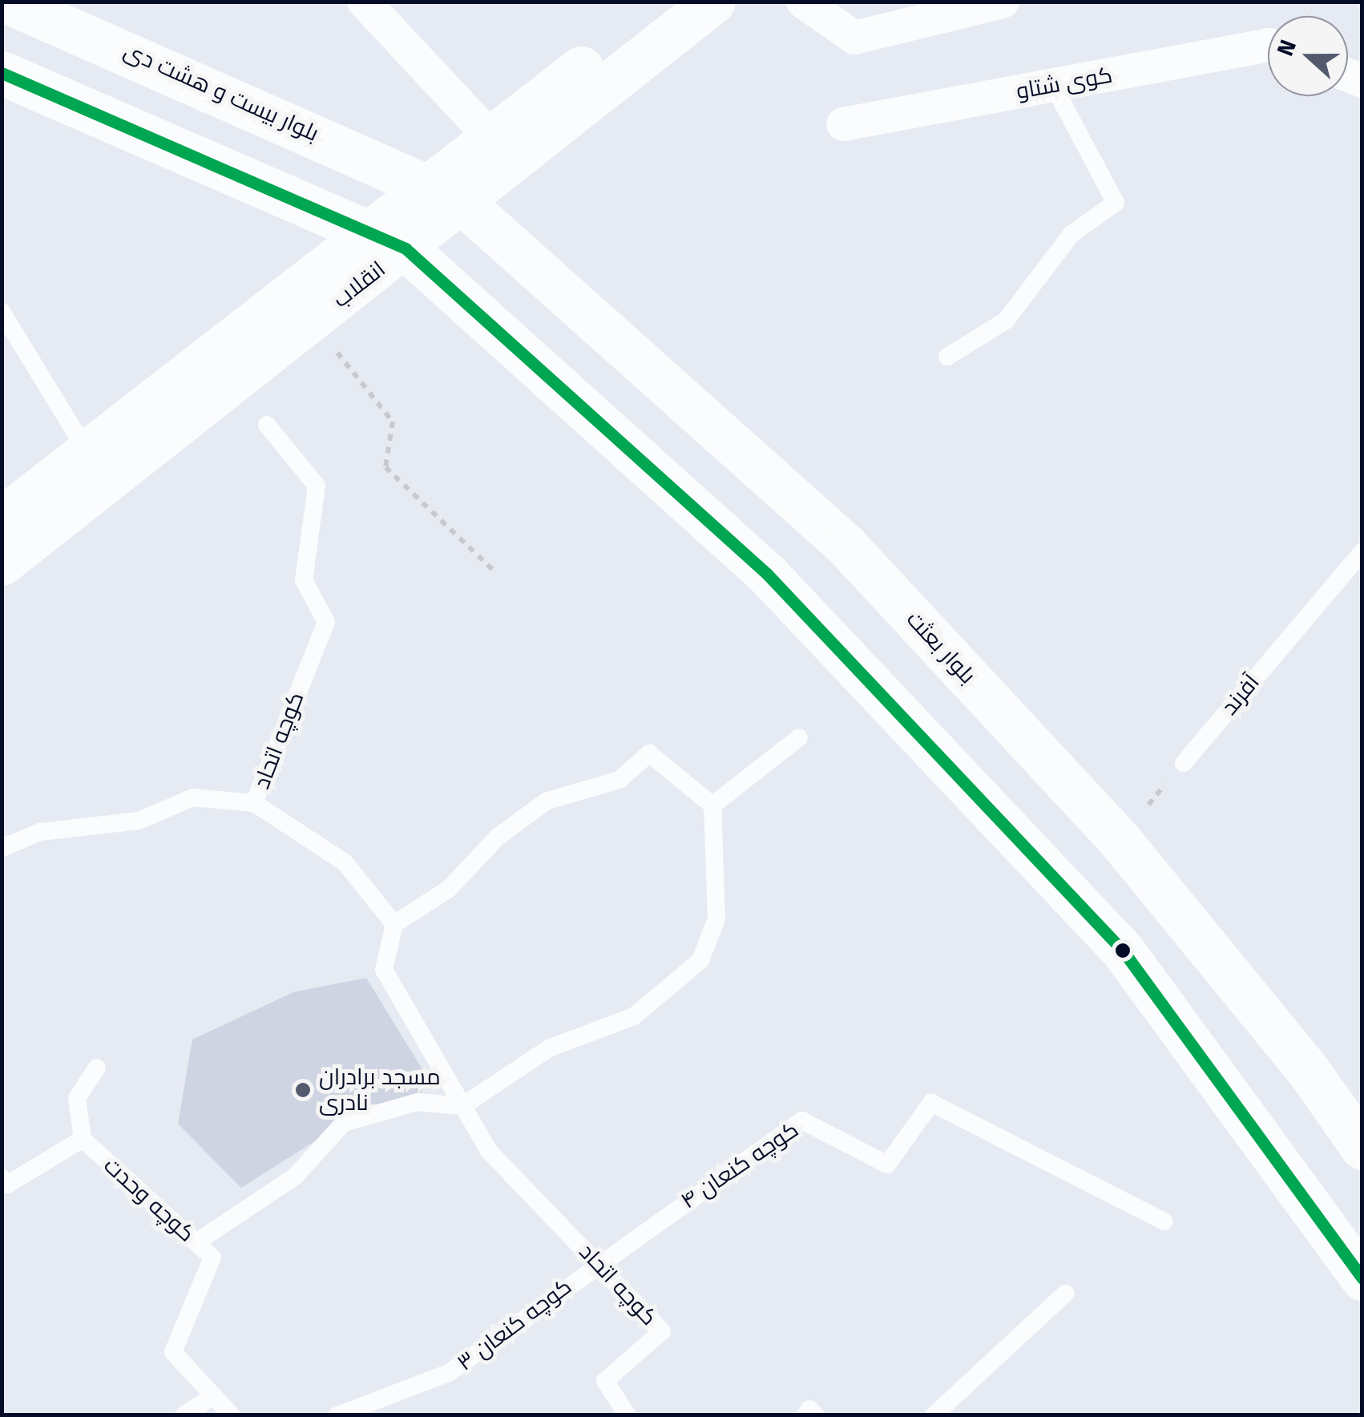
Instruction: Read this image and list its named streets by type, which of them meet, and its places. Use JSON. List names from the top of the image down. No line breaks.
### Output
{"streets":{"main road":["بلوار بیست و هشت دی","انقلاب","بلوار بعثت"],"street":["کوی شتاو"],"lane":["آفرند","کوچه اتحاد","کوچه کنعان ۴","کوچه وحدت","کوچه کنعان ۳"]},"crossings":[["بلوار بیست و هشت دی","انقلاب"],["بلوار بیست و هشت دی","بلوار بعثت"],["انقلاب","بلوار بعثت"],["کوچه اتحاد","کوچه کنعان ۴"],["کوچه اتحاد","کوچه کنعان ۳"],["کوچه کنعان ۴","کوچه کنعان ۳"]],"places":["مسجد برادران نادری"],"north":"left"}
